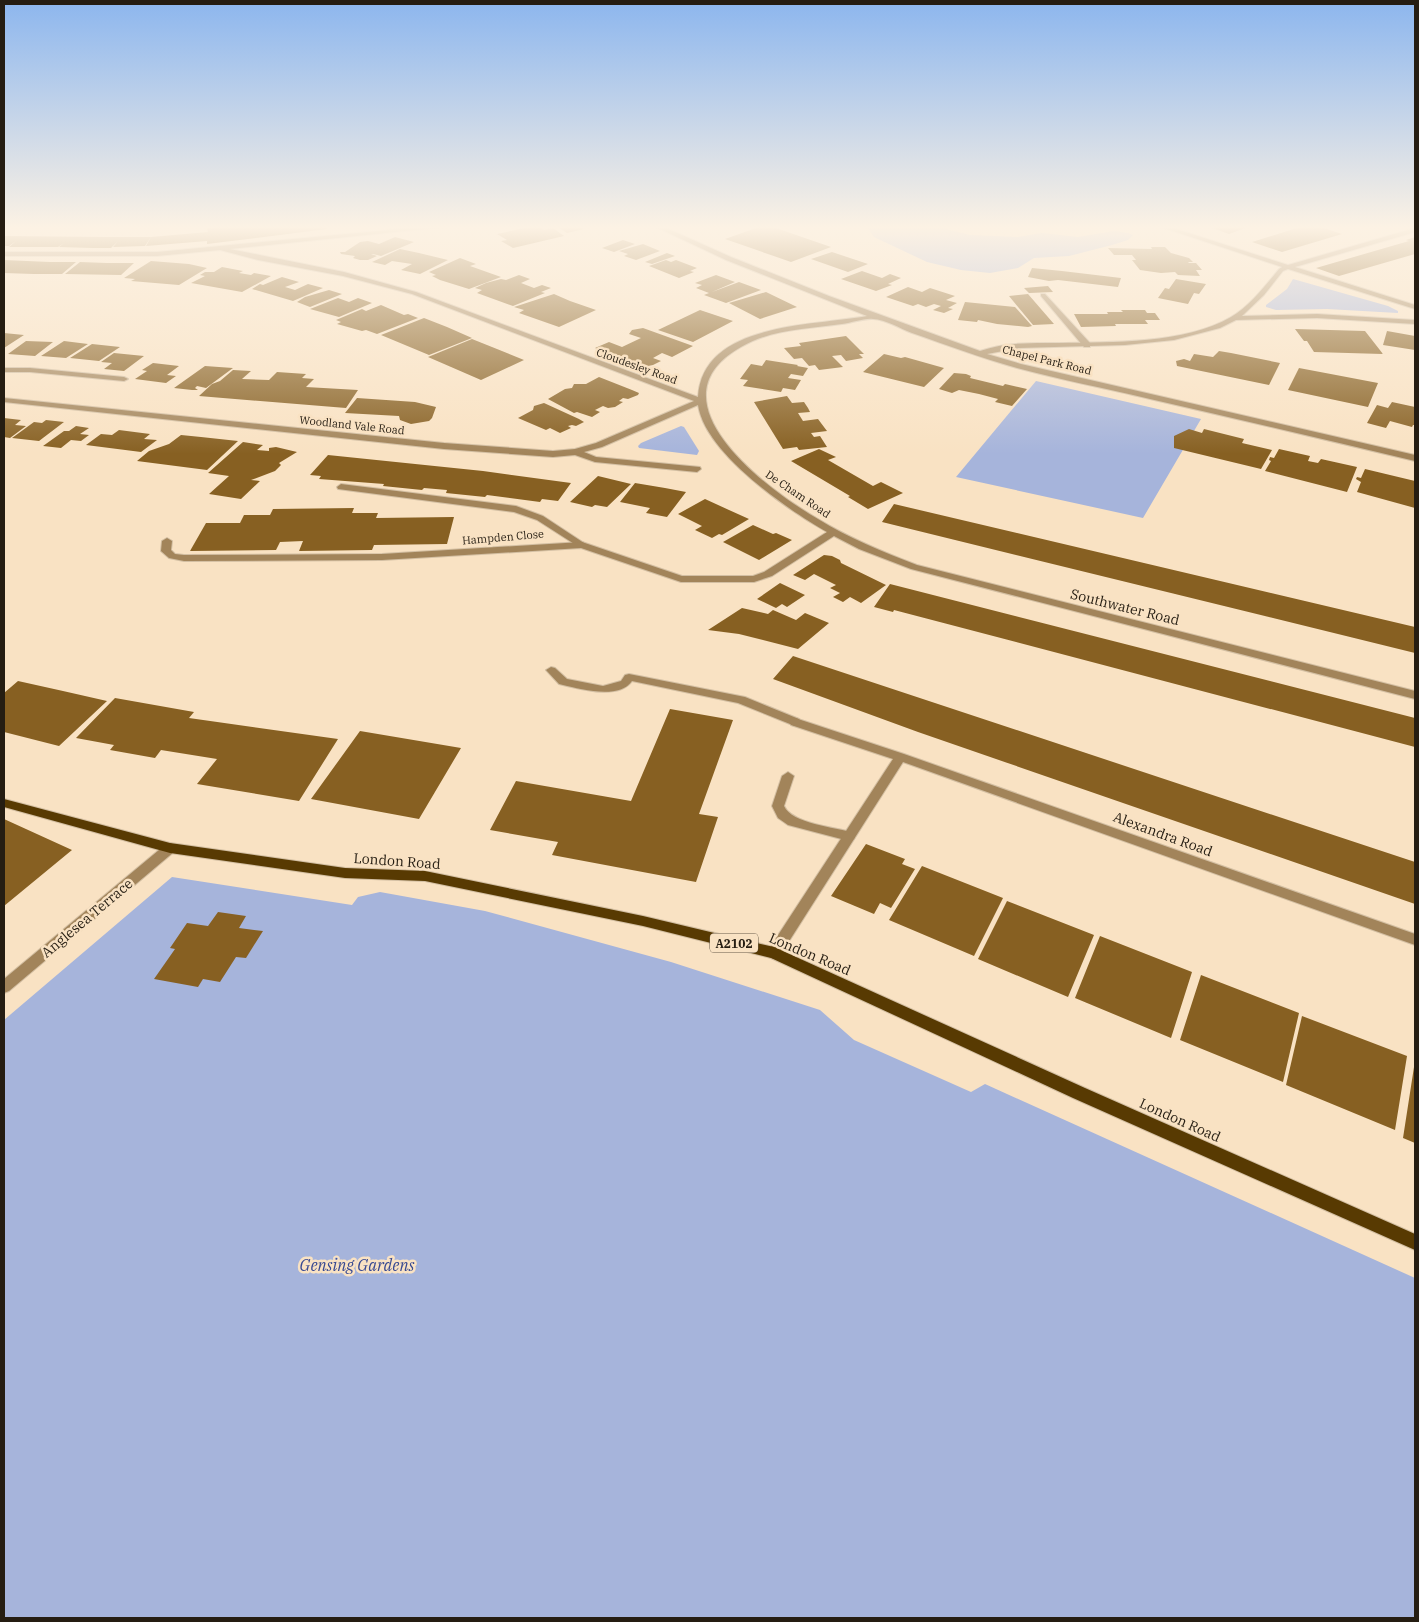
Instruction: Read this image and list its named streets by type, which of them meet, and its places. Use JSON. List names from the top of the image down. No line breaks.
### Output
{"streets":{"main road":["London Road","A2102"],"street":["Chapel Park Road","Cloudesley Road","Woodland Vale Road","De Cham Road","Hampden Close","Southwater Road","Alexandra Road","Anglesea Terrace"]},"crossings":[["Cloudesley Road","De Cham Road"],["De Cham Road","Hampden Close"],["De Cham Road","Southwater Road"],["Hampden Close","Southwater Road"],["London Road","Anglesea Terrace"]],"parks":["Gensing Gardens"]}
